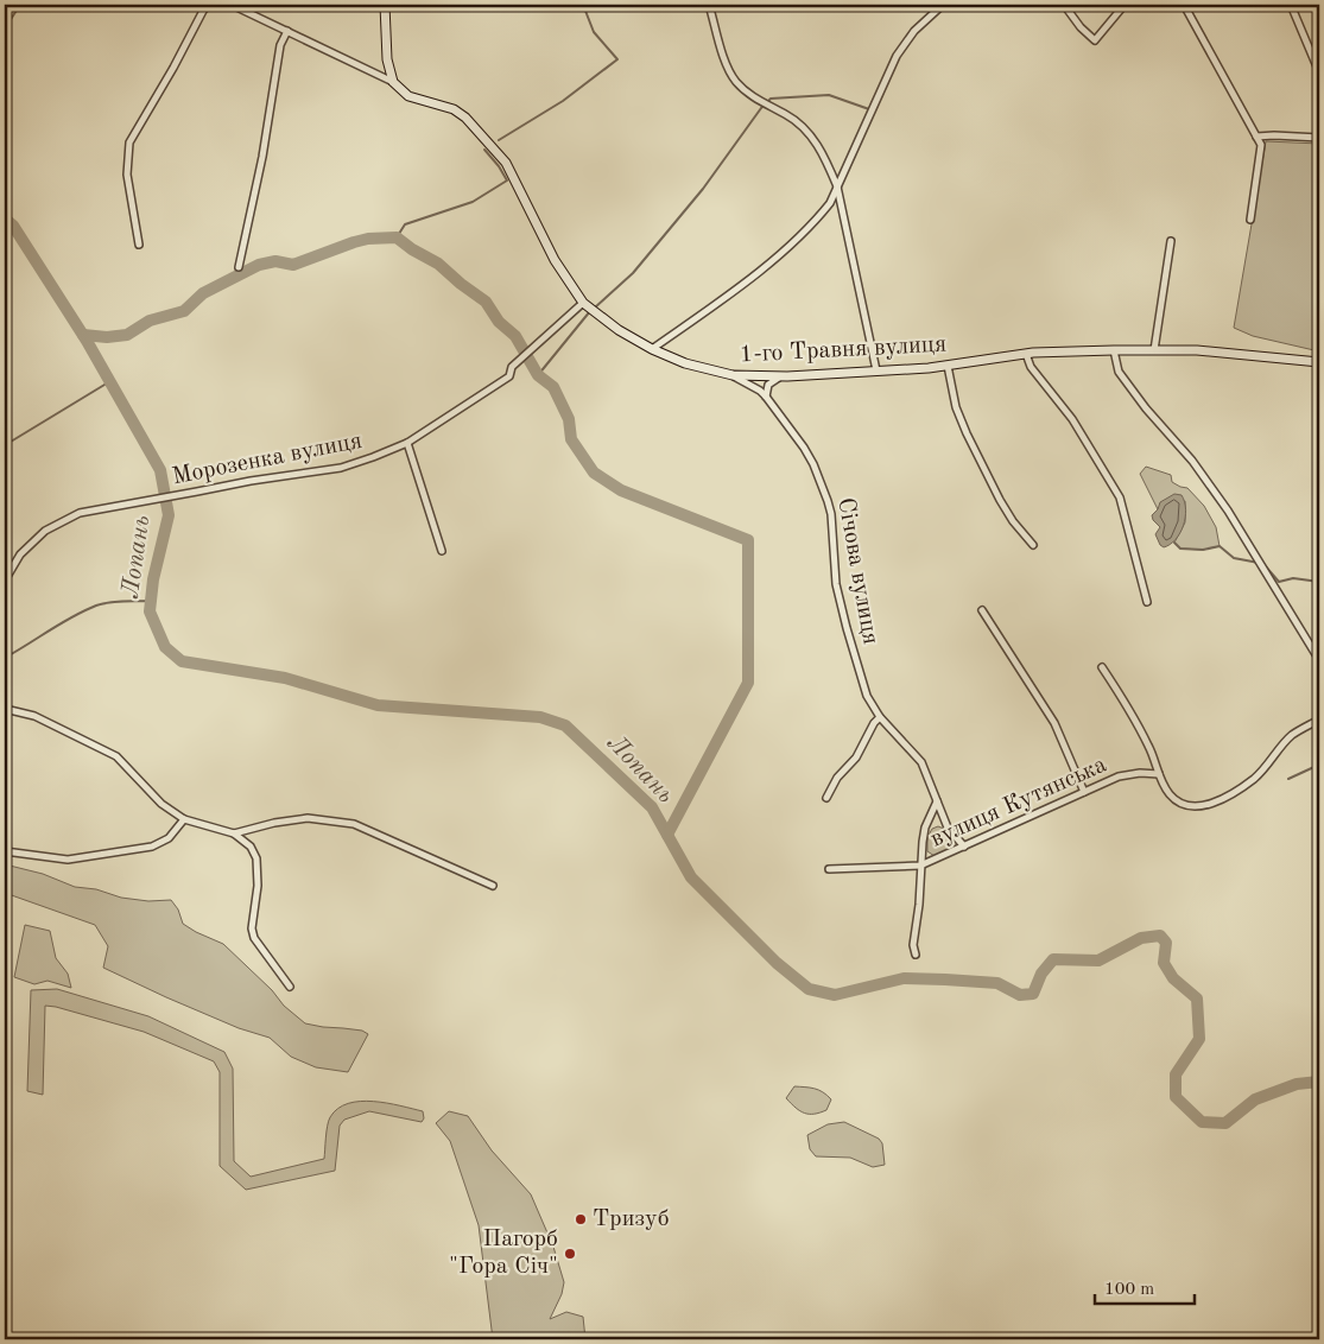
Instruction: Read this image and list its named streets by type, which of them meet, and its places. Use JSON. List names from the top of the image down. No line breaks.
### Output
{"streets":{"street":["1-го Травня вулиця","Морозенка вулиця","Січова вулиця","вулиця Кутянська"]},"crossings":[["1-го Травня вулиця","Морозенка вулиця"],["1-го Травня вулиця","Січова вулиця"],["Січова вулиця","вулиця Кутянська"]],"water":["Лопань"],"places":["Тризуб","Пагорб \"Гора Січ\""],"scale_bar":"100 m"}
